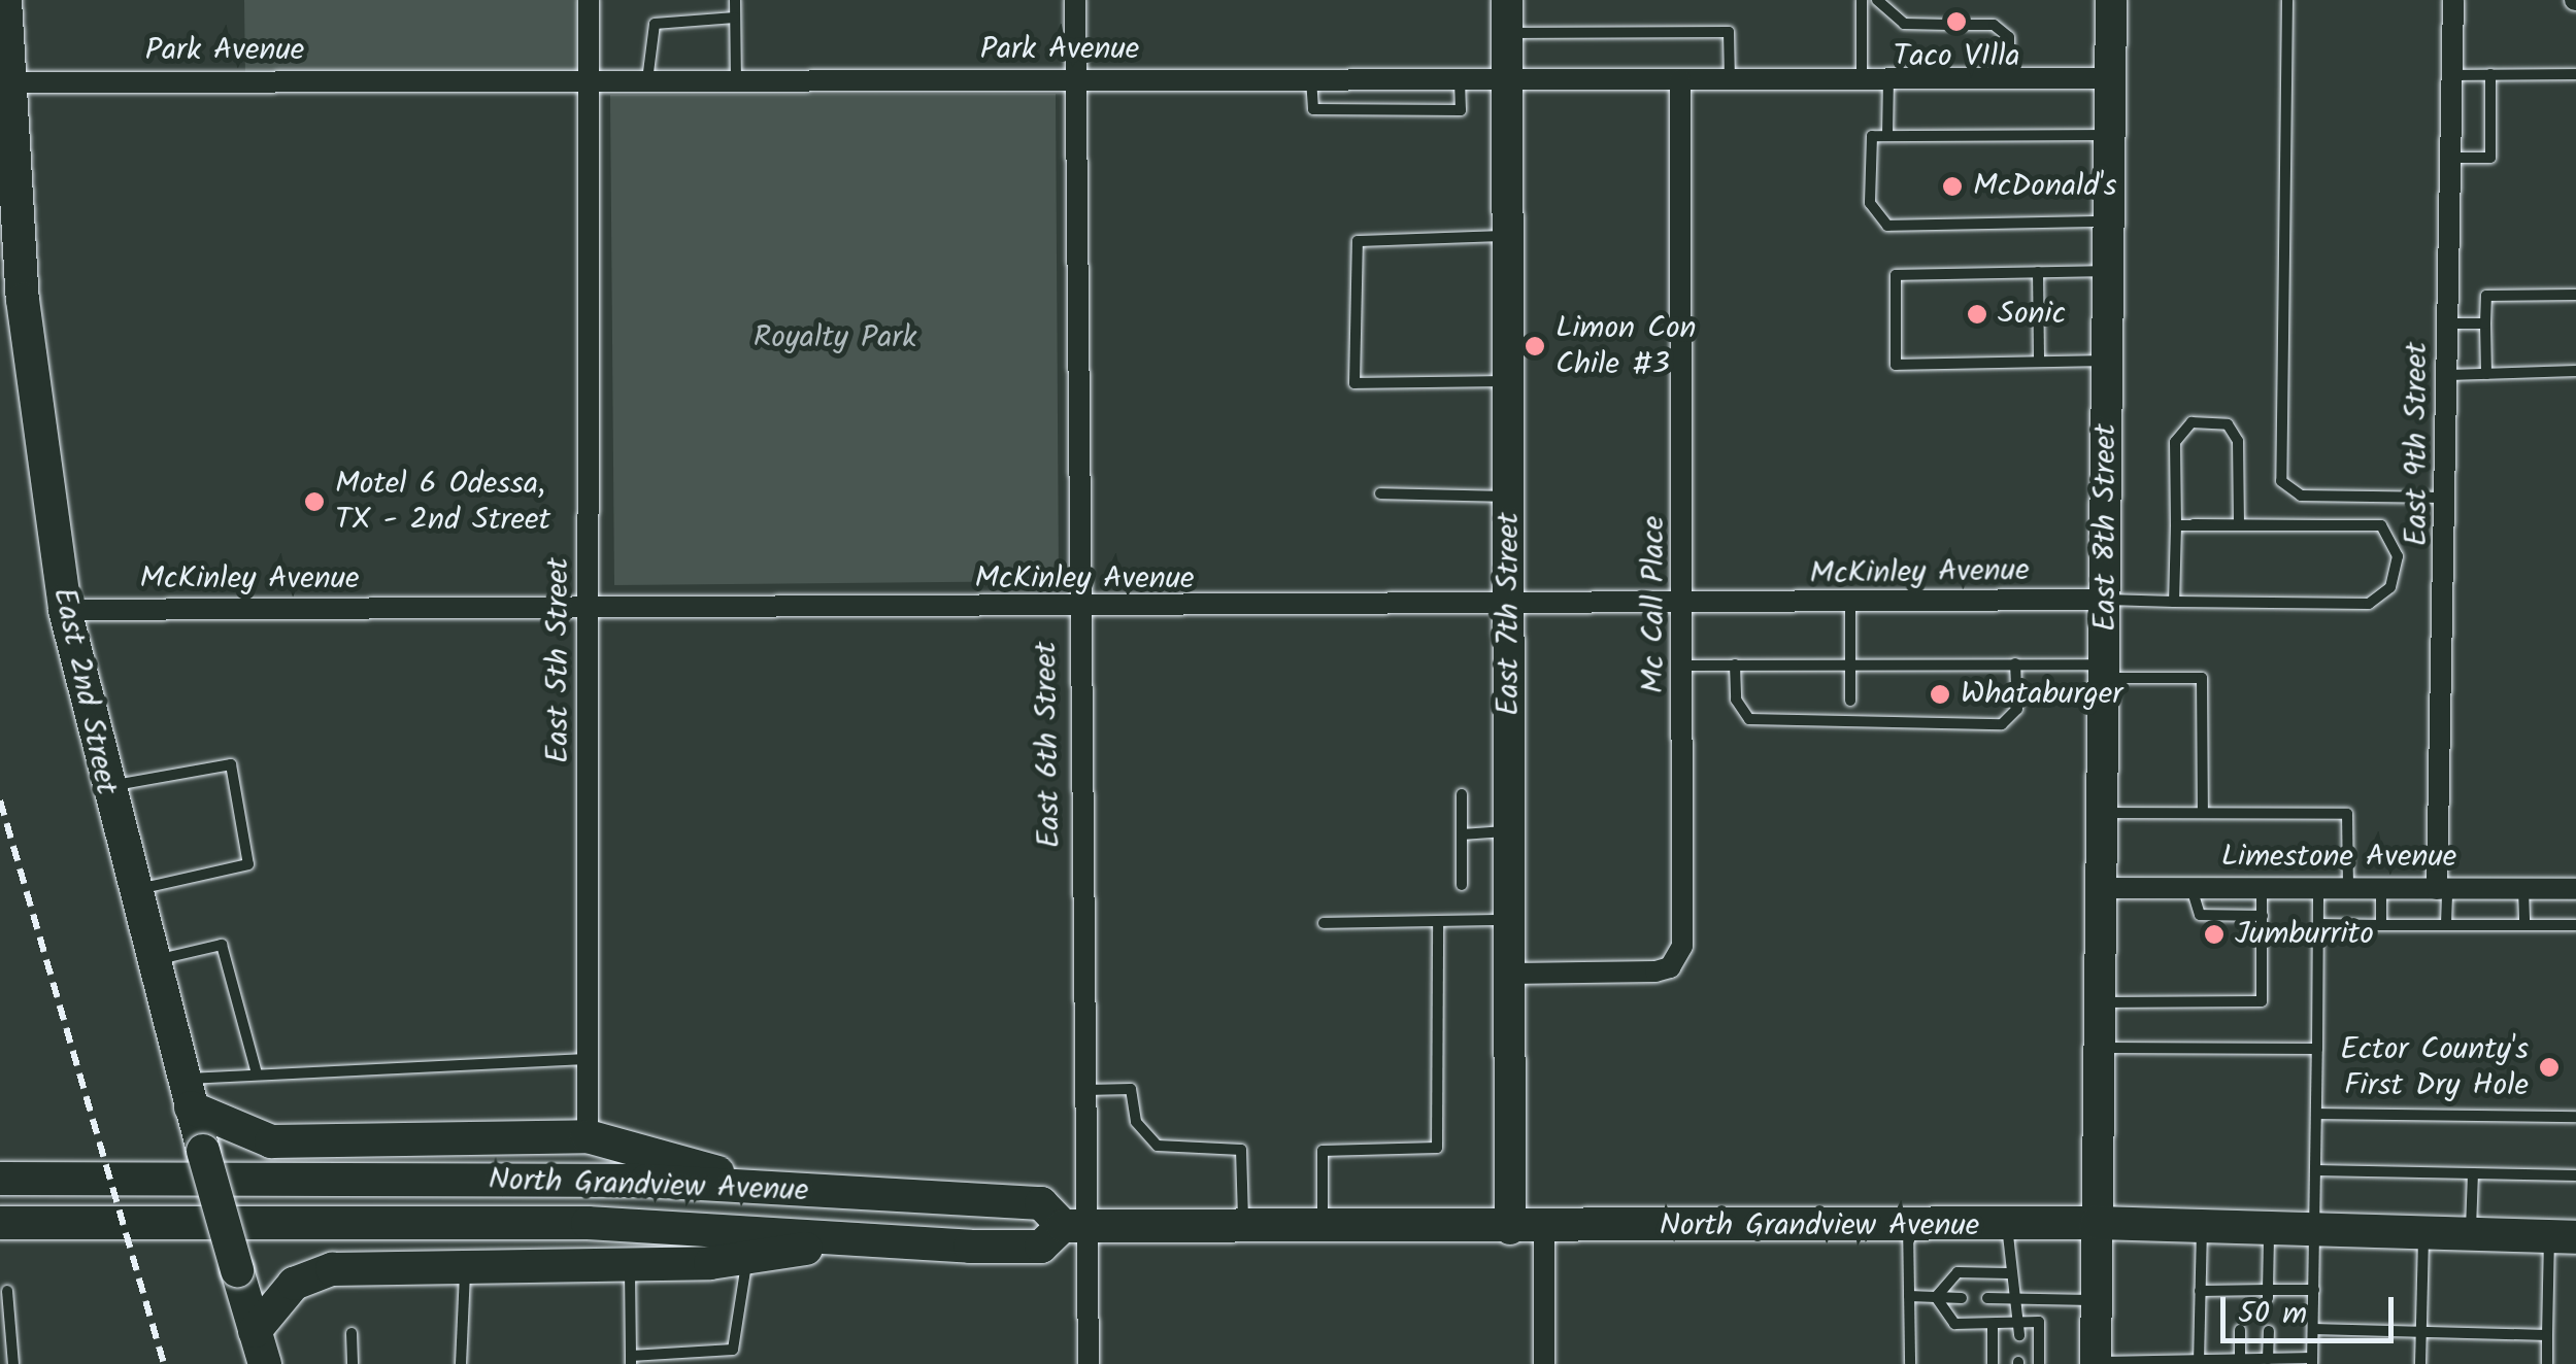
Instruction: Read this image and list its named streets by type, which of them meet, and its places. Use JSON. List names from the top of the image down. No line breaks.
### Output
{"streets":{"main road":["East 8th Street","East 7th Street","East 2nd Street","North Grandview Avenue"],"street":["Park Avenue","East 9th Street","McKinley Avenue","Mc Call Place","East 5th Street","East 6th Street","Limestone Avenue"]},"crossings":[["Park Avenue","East 8th Street"],["Park Avenue","Mc Call Place"],["Park Avenue","East 7th Street"],["Park Avenue","East 5th Street"],["Park Avenue","East 2nd Street"],["Park Avenue","East 6th Street"],["East 9th Street","Limestone Avenue"],["East 8th Street","McKinley Avenue"],["East 8th Street","Limestone Avenue"],["East 8th Street","North Grandview Avenue"],["McKinley Avenue","Mc Call Place"],["McKinley Avenue","East 7th Street"],["McKinley Avenue","East 5th Street"],["McKinley Avenue","East 2nd Street"],["McKinley Avenue","East 6th Street"],["Mc Call Place","East 7th Street"],["East 7th Street","North Grandview Avenue"],["East 6th Street","North Grandview Avenue"]],"parks":["Royalty Park"],"places":["Taco VIlla","McDonald's","Sonic","Limon Con Chile #3","Motel 6 Odessa, TX - 2nd Street","Whataburger","Jumburrito","Ector County's First Dry Hole"],"scale_bar":"50 m"}
